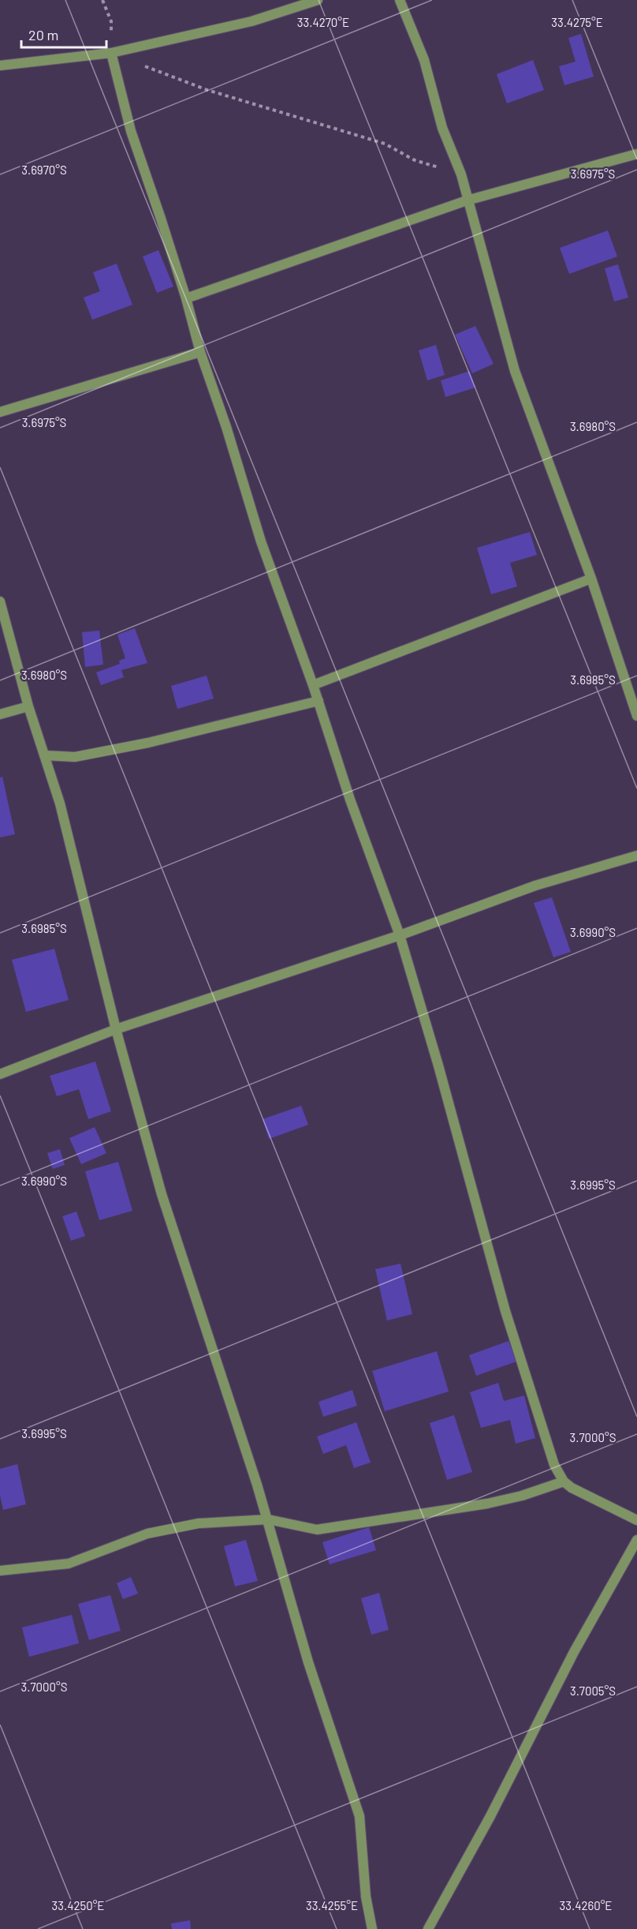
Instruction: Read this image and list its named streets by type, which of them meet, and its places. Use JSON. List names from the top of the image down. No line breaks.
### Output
{"scale_bar":"20 m","coordinates":["33.4270°E","33.4275°E","3.6970°S","3.6975°S","3.6980°S","3.6985°S","3.6990°S","3.6995°S","3.7000°S","3.7005°S","33.4250°E","33.4255°E","33.4260°E"]}
